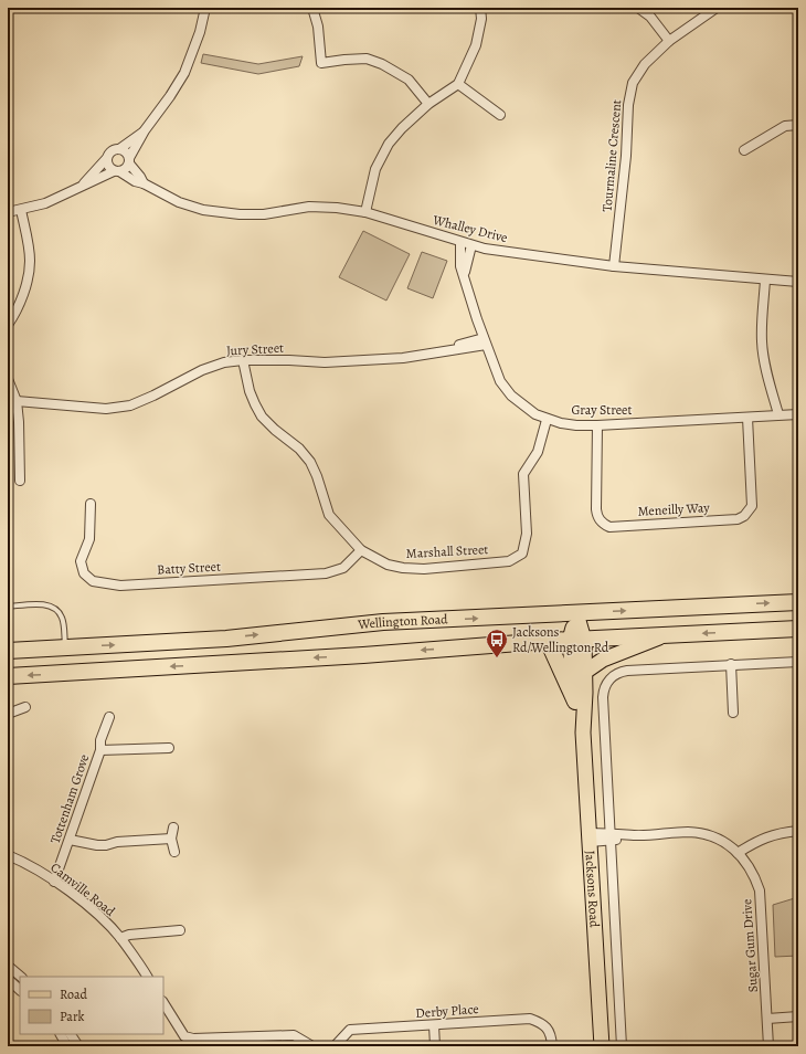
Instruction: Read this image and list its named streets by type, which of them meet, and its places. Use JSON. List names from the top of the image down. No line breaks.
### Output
{"streets":{"highway":["Wellington Road"],"main road":["Jacksons Road"],"street":["Tourmaline Crescent","Whalley Drive","Jury Street","Gray Street","Meneilly Way","Marshall Street","Batty Street","Tottenham Grove","Camville Road","Sugar Gum Drive","Derby Place"]},"crossings":[["Tourmaline Crescent","Whalley Drive"],["Whalley Drive","Gray Street"],["Jury Street","Gray Street"],["Jury Street","Marshall Street"],["Gray Street","Meneilly Way"],["Gray Street","Marshall Street"],["Marshall Street","Batty Street"],["Wellington Road","Jacksons Road"],["Tottenham Grove","Camville Road"],["Jacksons Road","Sugar Gum Drive"]],"places":{"bus stop":["Jacksons Rd/Wellington Rd"]},"legend":["Road","Park"]}
